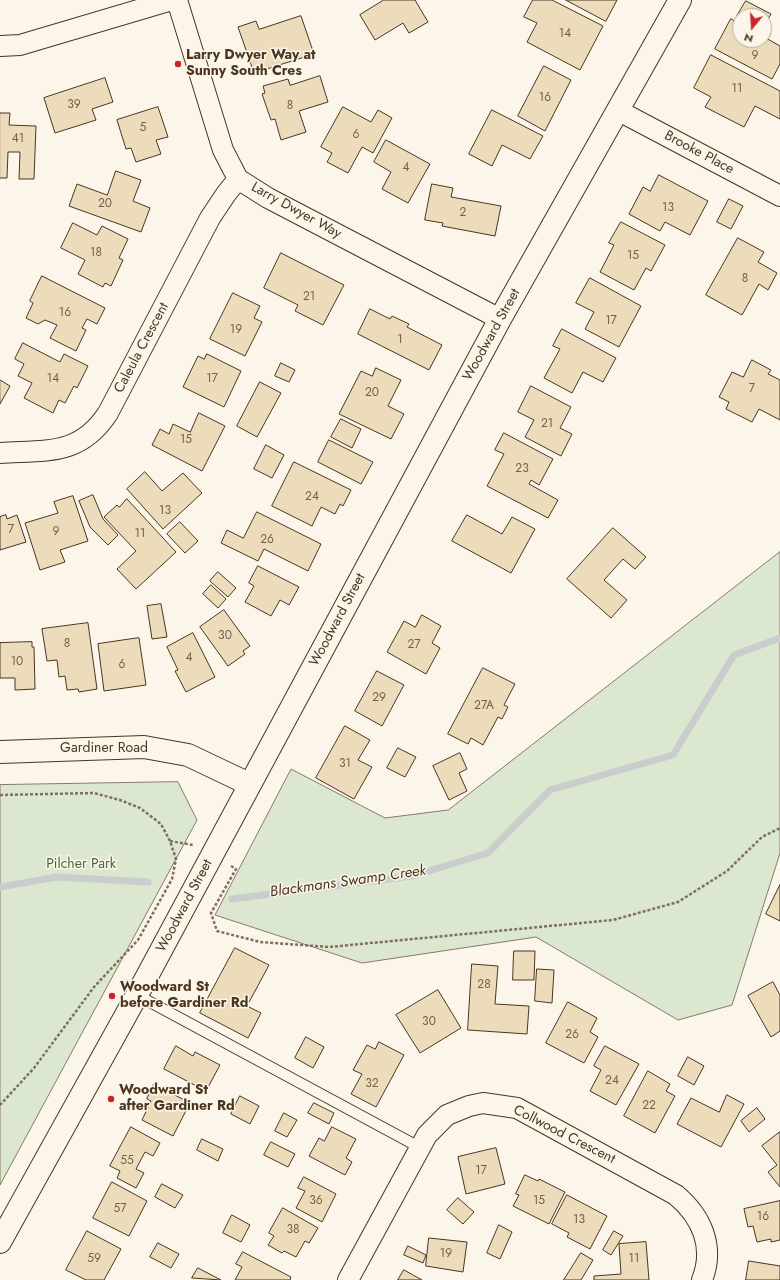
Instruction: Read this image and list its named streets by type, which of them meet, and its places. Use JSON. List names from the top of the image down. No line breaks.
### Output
{"streets":{"street":["Brooke Place","Larry Dwyer Way","Woodward Street","Caleula Crescent","Gardiner Road","Collwood Crescent"]},"crossings":[["Brooke Place","Woodward Street"],["Larry Dwyer Way","Woodward Street"],["Larry Dwyer Way","Caleula Crescent"],["Woodward Street","Gardiner Road"]],"water":["Blackmans Swamp Creek"],"parks":["Pilcher Park"],"places":["Larry Dwyer Way at Sunny South Cres","Woodward St before Gardiner Rd","Woodward St after Gardiner Rd"],"house_numbers":["14","9","11","16","39","8","5","6","41","4","20","13","2","18","15","8","21","16","17","19","1","14","17","7","20","21","15","23","24","13","7","9","11","26","30","8","27","4","10","6","29","27A","31","28","30","26","24","32","22","55","17","36","15","57","16","13","38","19","59","11"],"north":"bottom"}
